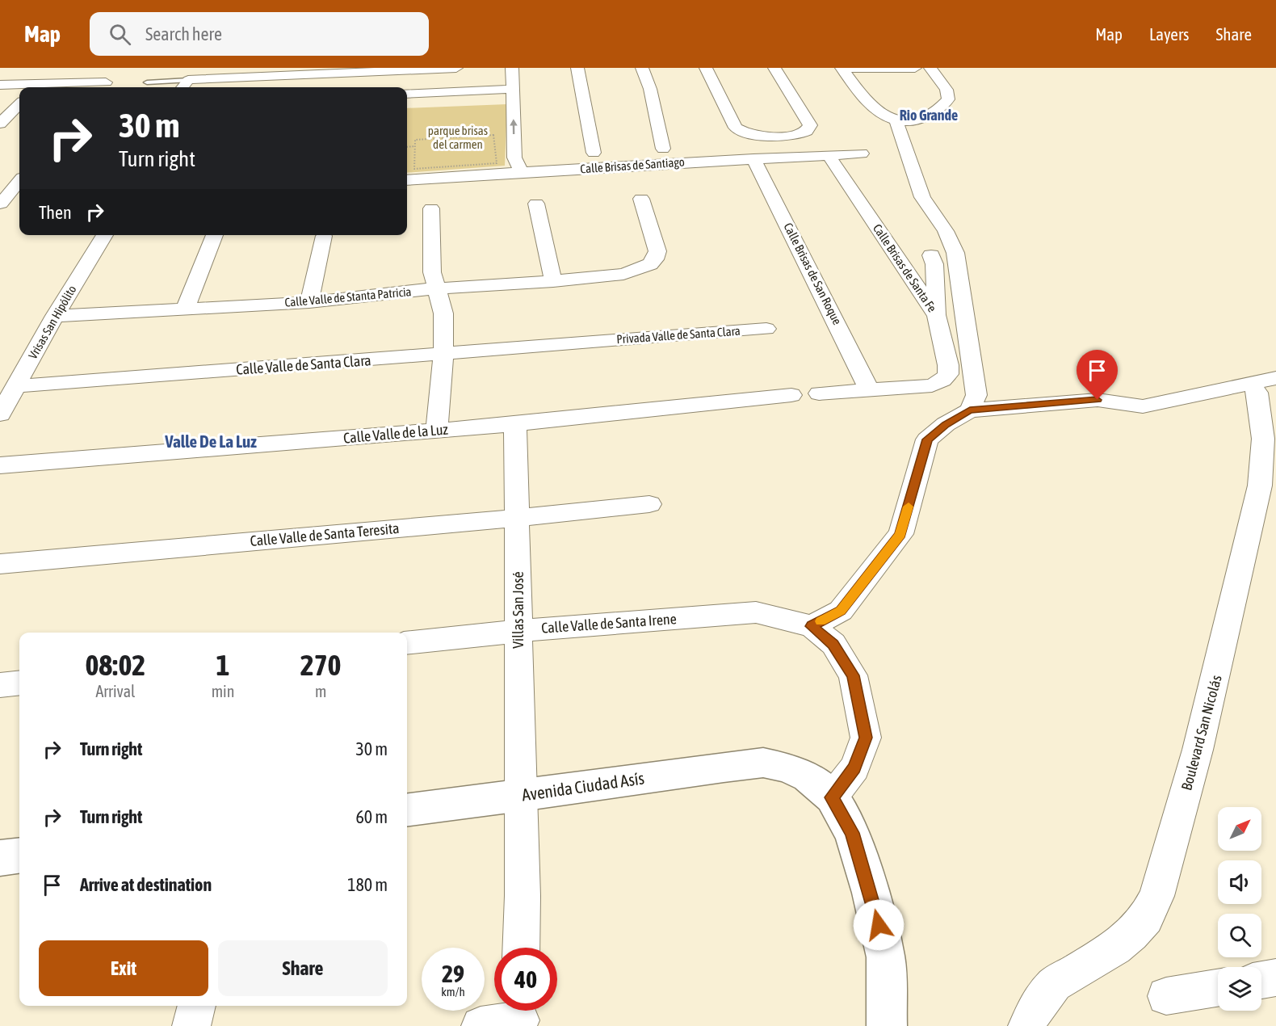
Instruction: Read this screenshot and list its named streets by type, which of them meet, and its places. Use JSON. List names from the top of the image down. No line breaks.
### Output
{"streets":{"street":["Calle Brisas de Santiago","Calle Brisas de Santa Fe","Calle Brisas de San Roque","Calle Valle de Stanta Patricia","Vrisas San Hipólito","Privada Valle de Santa Clara","Calle Valle de Santa Clara","Calle Valle de la Luz","Calle Valle de Santa Teresita","Villas San José","Calle Valle de Santa Irene","Boulevard San Nicolás","Avenida Ciudad Asís"]},"crossings":[["Calle Brisas de Santiago","Calle Brisas de Santa Fe"],["Calle Brisas de Santiago","Calle Brisas de San Roque"],["Calle Brisas de Santa Fe","Calle Brisas de San Roque"],["Calle Valle de Stanta Patricia","Vrisas San Hipólito"],["Vrisas San Hipólito","Calle Valle de Santa Clara"],["Privada Valle de Santa Clara","Calle Valle de Santa Clara"],["Calle Valle de la Luz","Villas San José"],["Calle Valle de Santa Teresita","Villas San José"],["Villas San José","Calle Valle de Santa Irene"],["Villas San José","Avenida Ciudad Asís"]],"districts":["Rio Grande","Valle De La Luz"],"parks":["parque brisas del carmen"],"north":"top right","page":{"header":"Map","search":"Search here","nav":["Map","Layers","Share"],"turn":["30 m","Turn right"],"then":"Then","eta":["08:02","Arrival","1","min","270","m"],"list":[{"name":"Turn right","value":"30 m"},{"name":"Turn right","value":"60 m"},{"name":"Arrive at destination","value":"180 m"}],"buttons":["Exit","Share"],"speed":"29 km/h","limit":"40"}}
